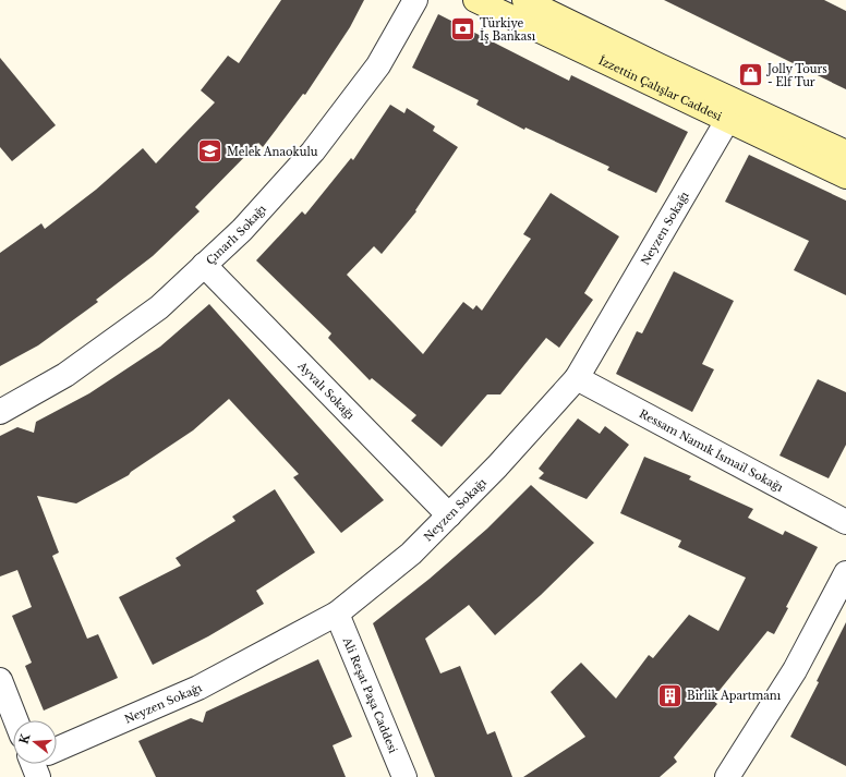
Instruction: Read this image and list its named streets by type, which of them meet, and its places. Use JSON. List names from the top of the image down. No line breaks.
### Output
{"streets":{"main road":["İzzettin Çalışlar Caddesi"],"street":["Neyzen Sokağı","Çınarlı Sokağı","Ayvalı Sokağı","Ressam Namık İsmail Sokağı","Ali Reşat Paşa Caddesi"]},"crossings":[["İzzettin Çalışlar Caddesi","Neyzen Sokağı"],["Neyzen Sokağı","Ayvalı Sokağı"],["Neyzen Sokağı","Ressam Namık İsmail Sokağı"],["Neyzen Sokağı","Ali Reşat Paşa Caddesi"],["Çınarlı Sokağı","Ayvalı Sokağı"]],"places":{"bank":["Türkiye İş Bankası"],"shop":["Jolly Tours - Elf Tur"],"school or university":["Melek Anaokulu"],"building":["Birlik Apartmanı"]},"north":"left"}
